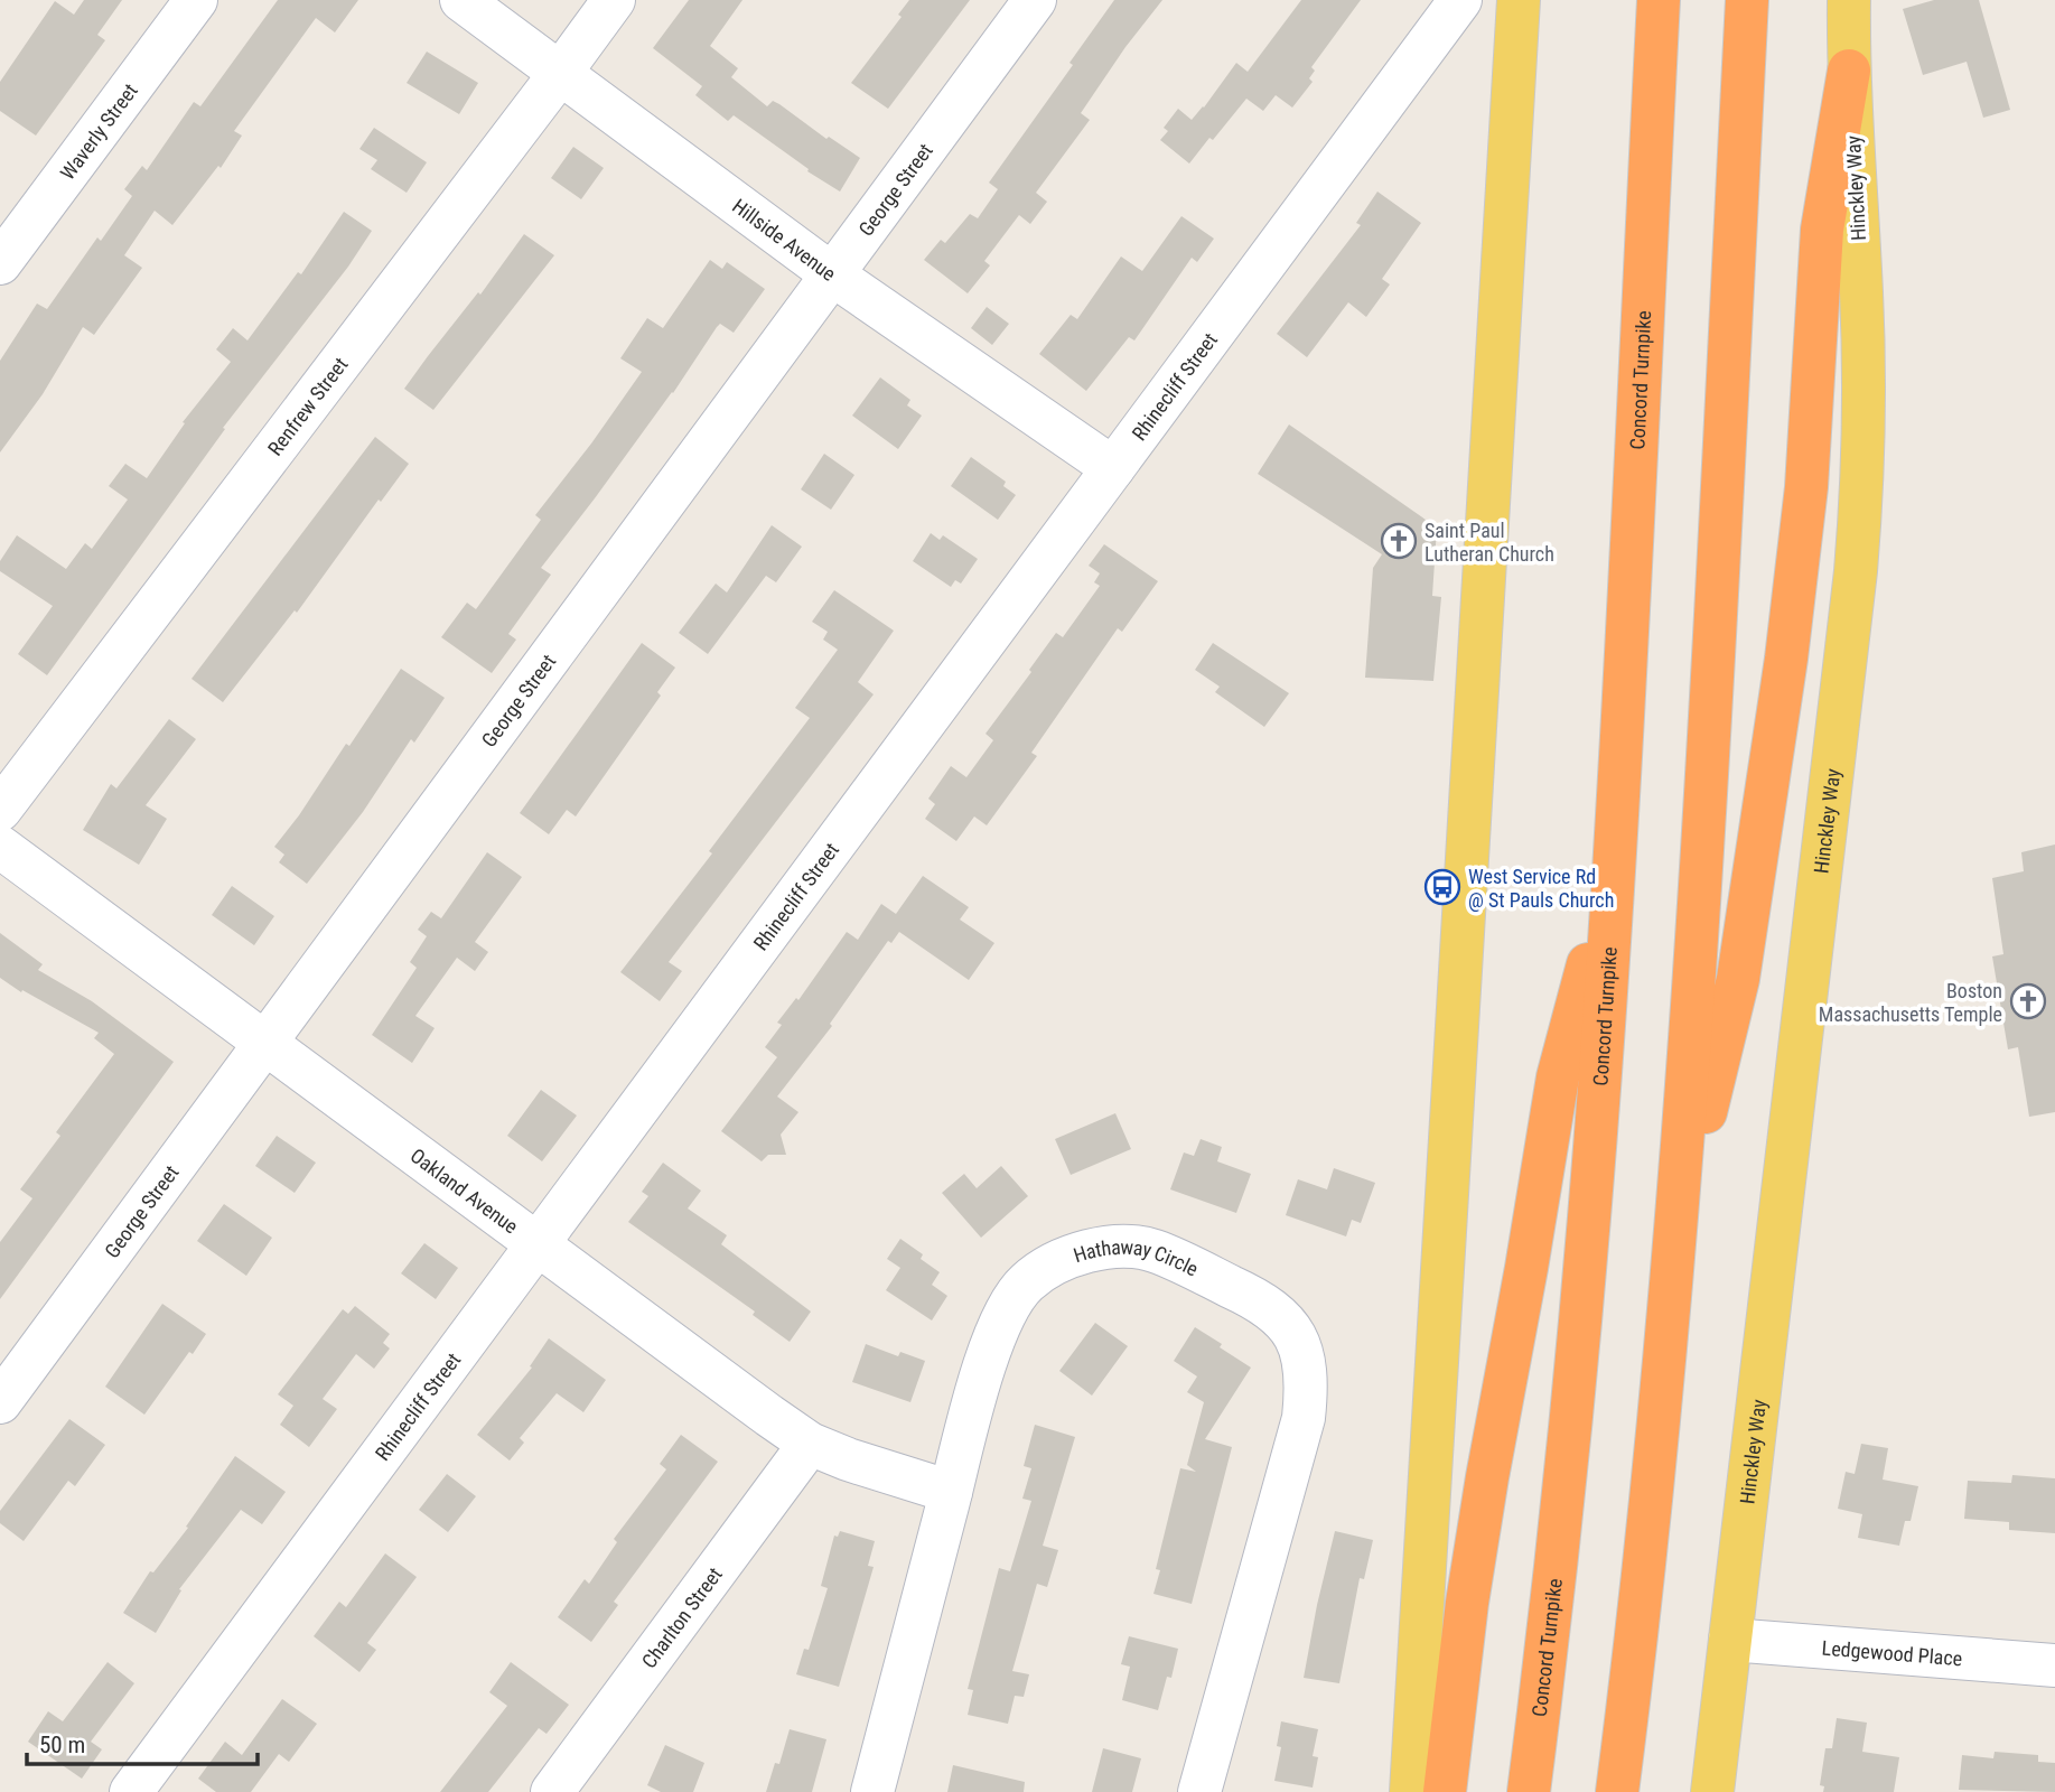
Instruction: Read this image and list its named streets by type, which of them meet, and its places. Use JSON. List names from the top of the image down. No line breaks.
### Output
{"streets":{"highway":["Concord Turnpike"],"main road":["Hinckley Way"],"street":["Waverly Street","George Street","Hillside Avenue","Rhinecliff Street","Renfrew Street","Oakland Avenue","Hathaway Circle","Charlton Street","Ledgewood Place"]},"crossings":[["Hinckley Way","Ledgewood Place"],["George Street","Hillside Avenue"],["George Street","Oakland Avenue"],["Hillside Avenue","Rhinecliff Street"],["Hillside Avenue","Renfrew Street"],["Rhinecliff Street","Oakland Avenue"],["Oakland Avenue","Hathaway Circle"],["Oakland Avenue","Charlton Street"]],"places":{"church":["Saint Paul Lutheran Church","Boston Massachusetts Temple"],"bus stop":["West Service Rd @ St Pauls Church"]},"scale_bar":"50 m"}
